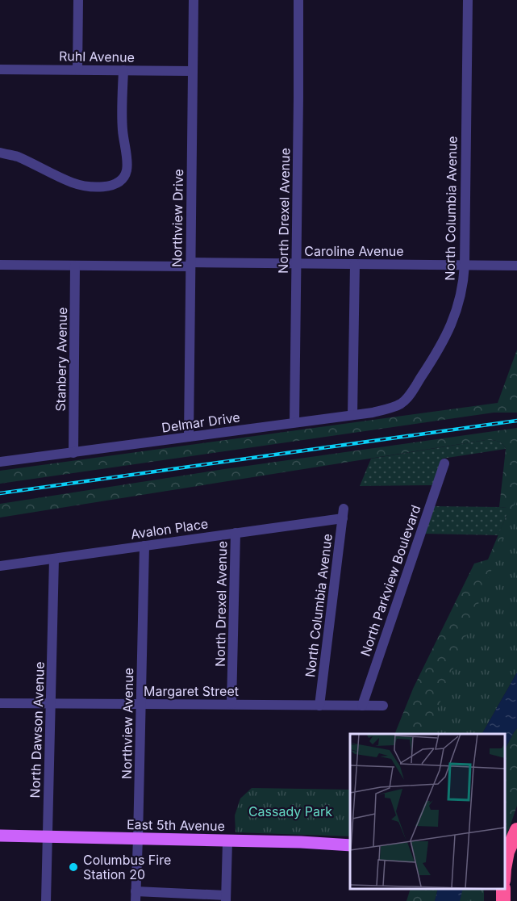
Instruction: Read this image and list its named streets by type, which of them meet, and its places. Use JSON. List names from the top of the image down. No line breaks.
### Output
{"streets":{"main road":["East 5th Avenue"],"street":["Ruhl Avenue","North Columbia Avenue","North Drexel Avenue","Northview Drive","Caroline Avenue","Stanbery Avenue","Delmar Drive","Avalon Place","North Parkview Boulevard","Margaret Street","Northview Avenue","North Dawson Avenue"]},"crossings":[["Ruhl Avenue","Northview Drive"],["North Columbia Avenue","Caroline Avenue"],["North Columbia Avenue","Delmar Drive"],["North Columbia Avenue","Avalon Place"],["North Columbia Avenue","Margaret Street"],["North Drexel Avenue","Caroline Avenue"],["North Drexel Avenue","Delmar Drive"],["North Drexel Avenue","Avalon Place"],["North Drexel Avenue","Margaret Street"],["Northview Drive","Caroline Avenue"],["Northview Drive","Delmar Drive"],["Caroline Avenue","Stanbery Avenue"],["Stanbery Avenue","Delmar Drive"],["Avalon Place","Northview Avenue"],["Avalon Place","North Dawson Avenue"],["North Parkview Boulevard","Margaret Street"],["Margaret Street","Northview Avenue"],["Margaret Street","North Dawson Avenue"],["Northview Avenue","East 5th Avenue"],["North Dawson Avenue","East 5th Avenue"]],"parks":["Cassady Park"],"places":["Columbus Fire Station 20"]}
